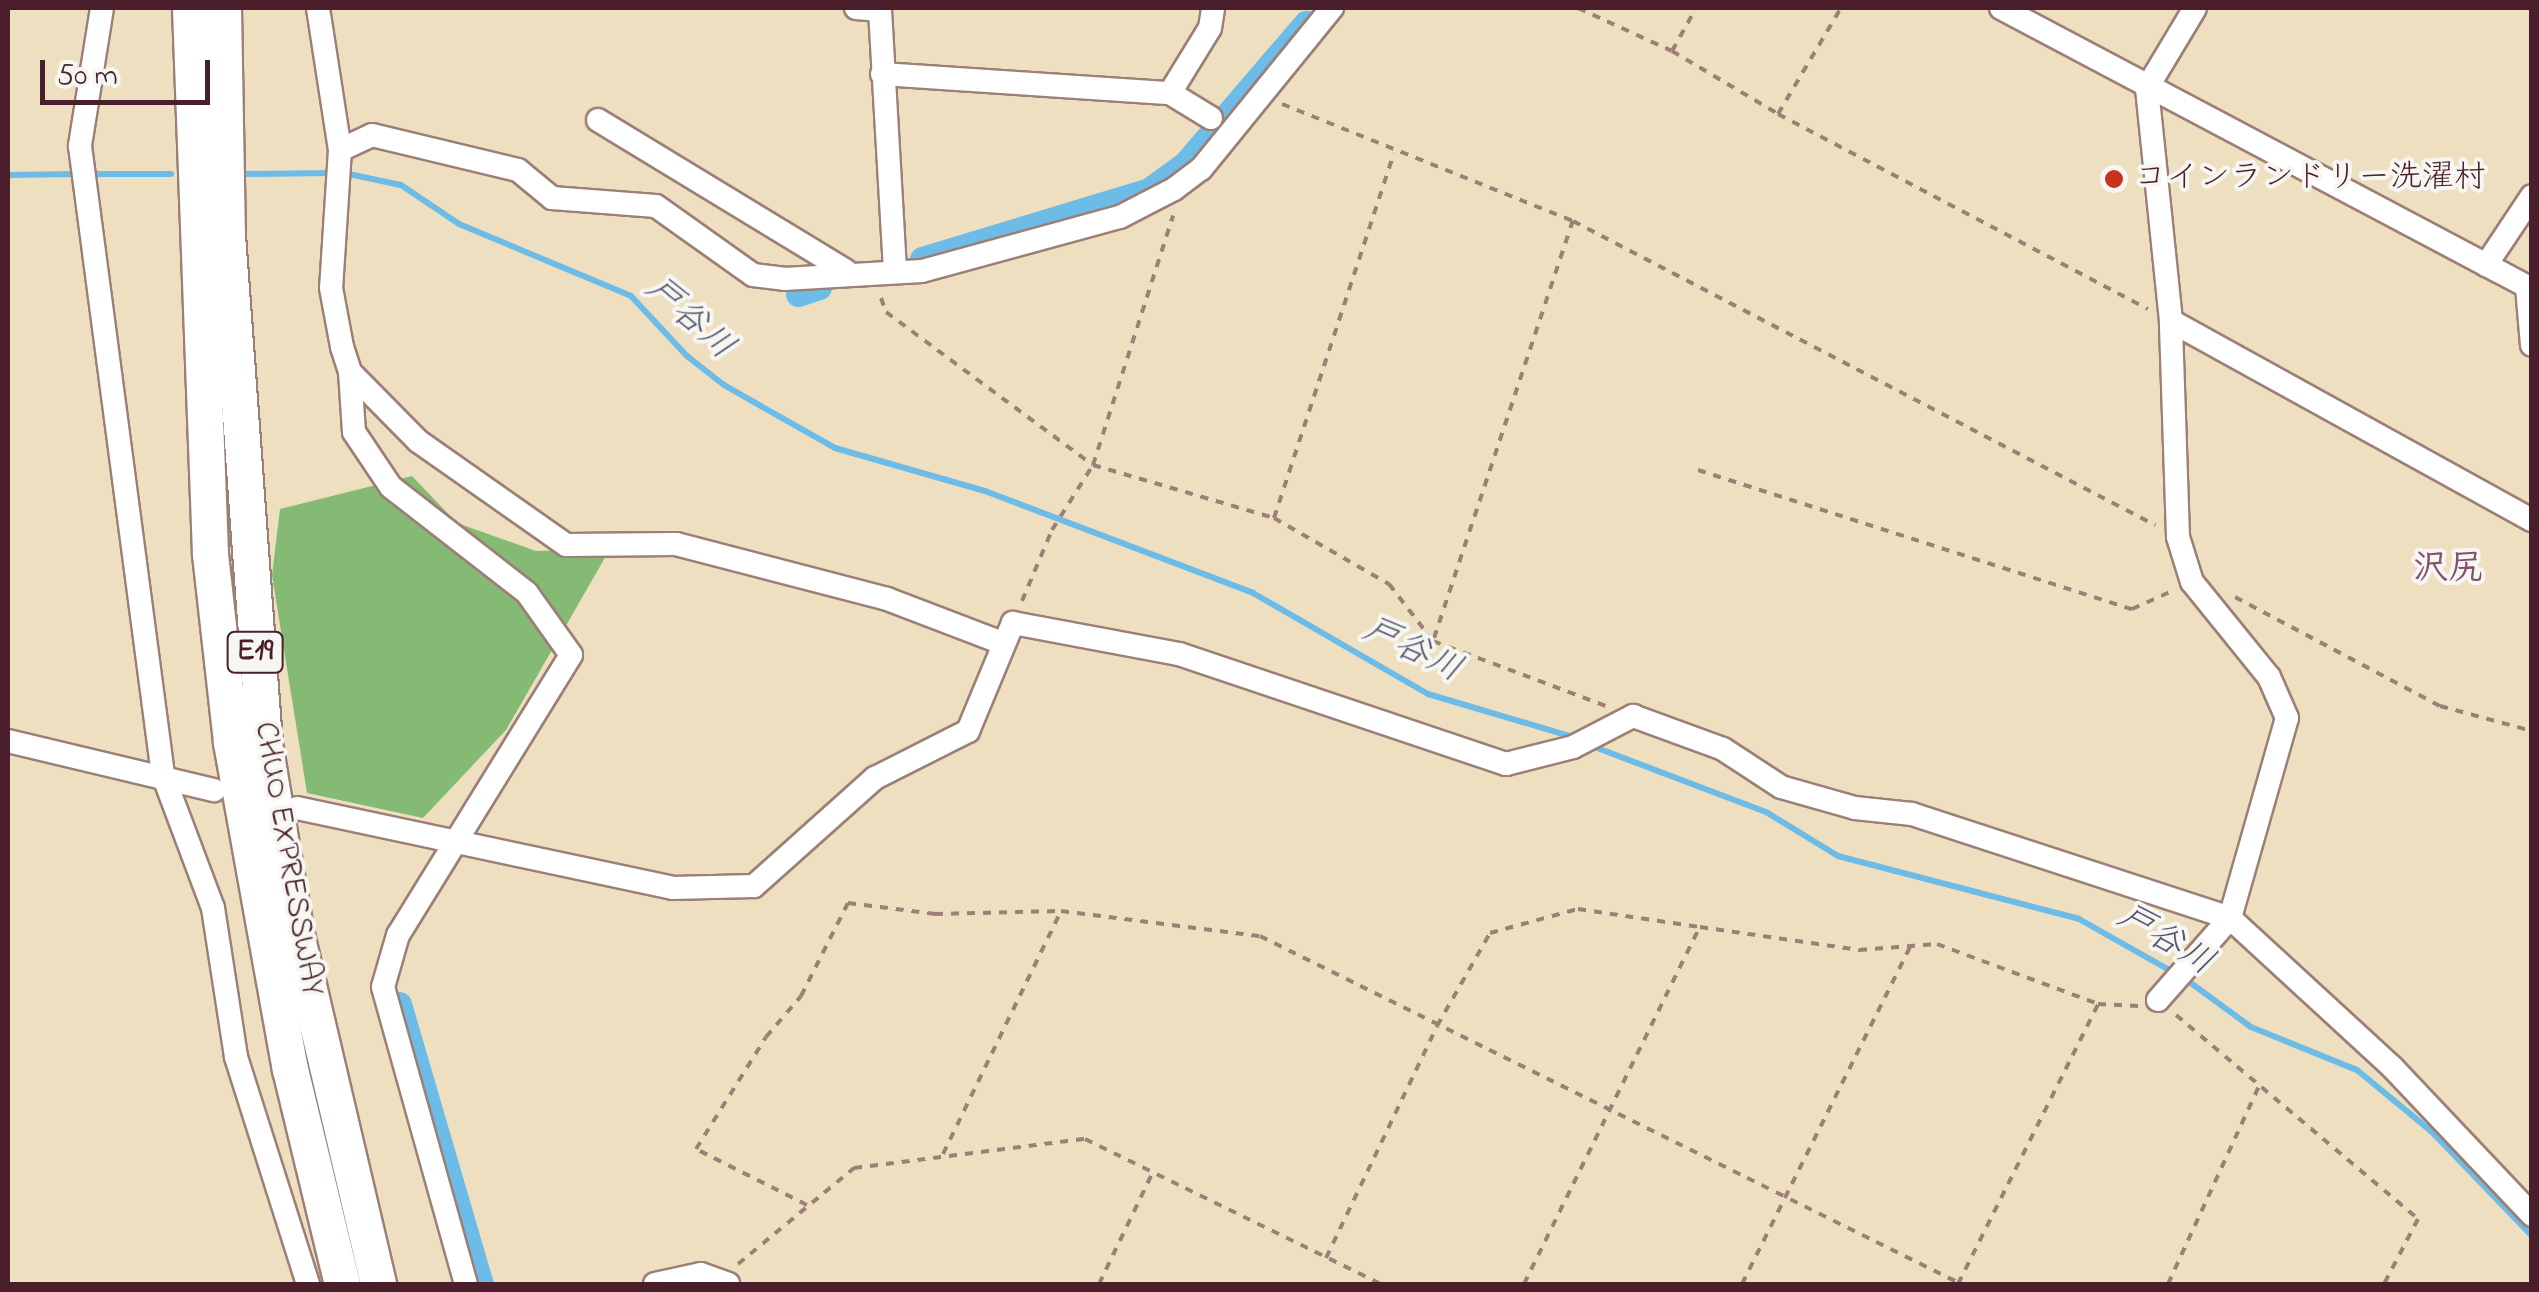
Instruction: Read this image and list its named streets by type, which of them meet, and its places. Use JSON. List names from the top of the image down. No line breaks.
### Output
{"streets":{"highway":["E19","CHUO EXPRESSWAY"]},"districts":["沢尻"],"water":["戸谷川"],"places":["コインランドリー洗濯村"],"scale_bar":"50 m"}
